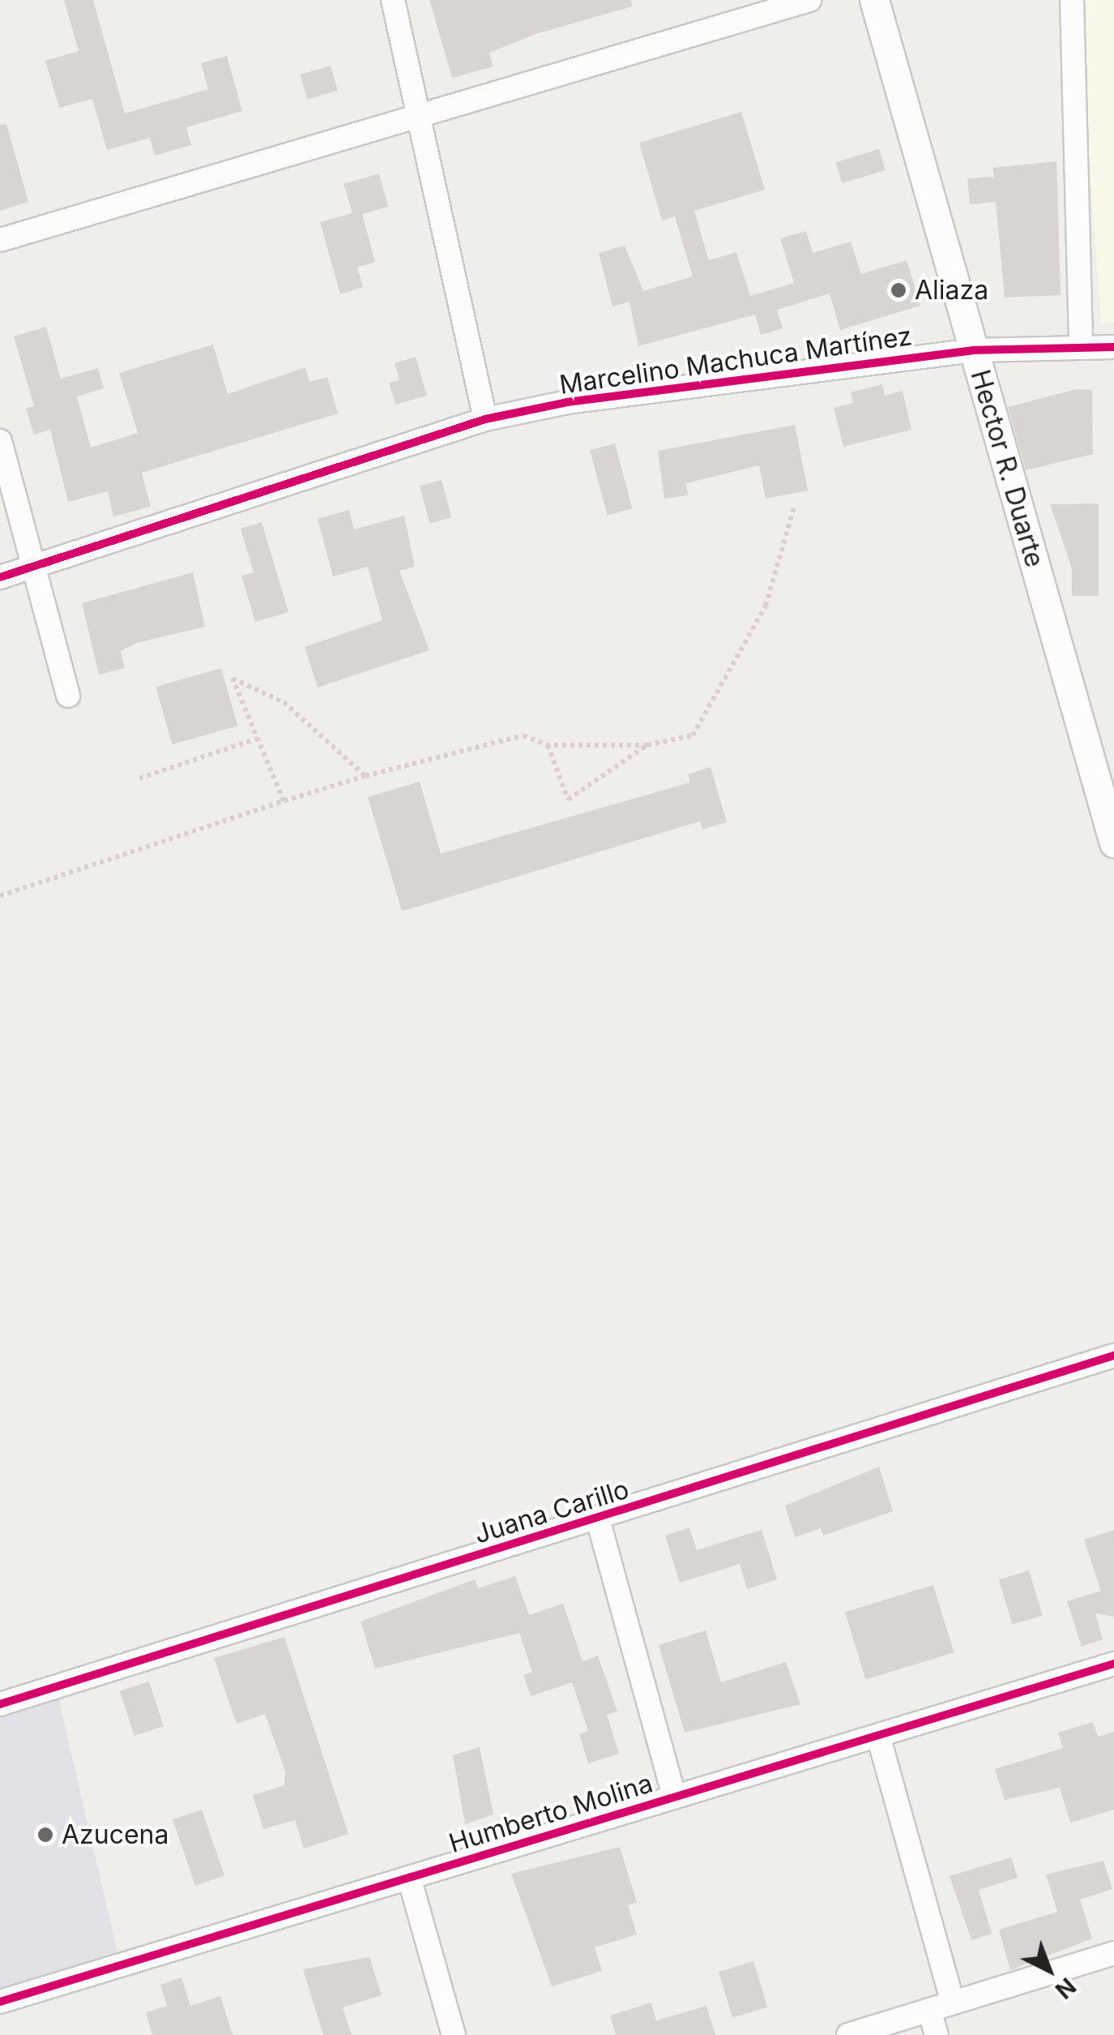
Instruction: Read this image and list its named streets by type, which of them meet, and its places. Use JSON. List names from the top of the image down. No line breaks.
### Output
{"streets":{"street":["Marcelino Machuca Martínez","Hector R. Duarte","Juana Carillo","Humberto Molina"]},"crossings":[["Marcelino Machuca Martínez","Hector R. Duarte"]],"places":["Aliaza","Azucena"],"north":"bottom right"}
